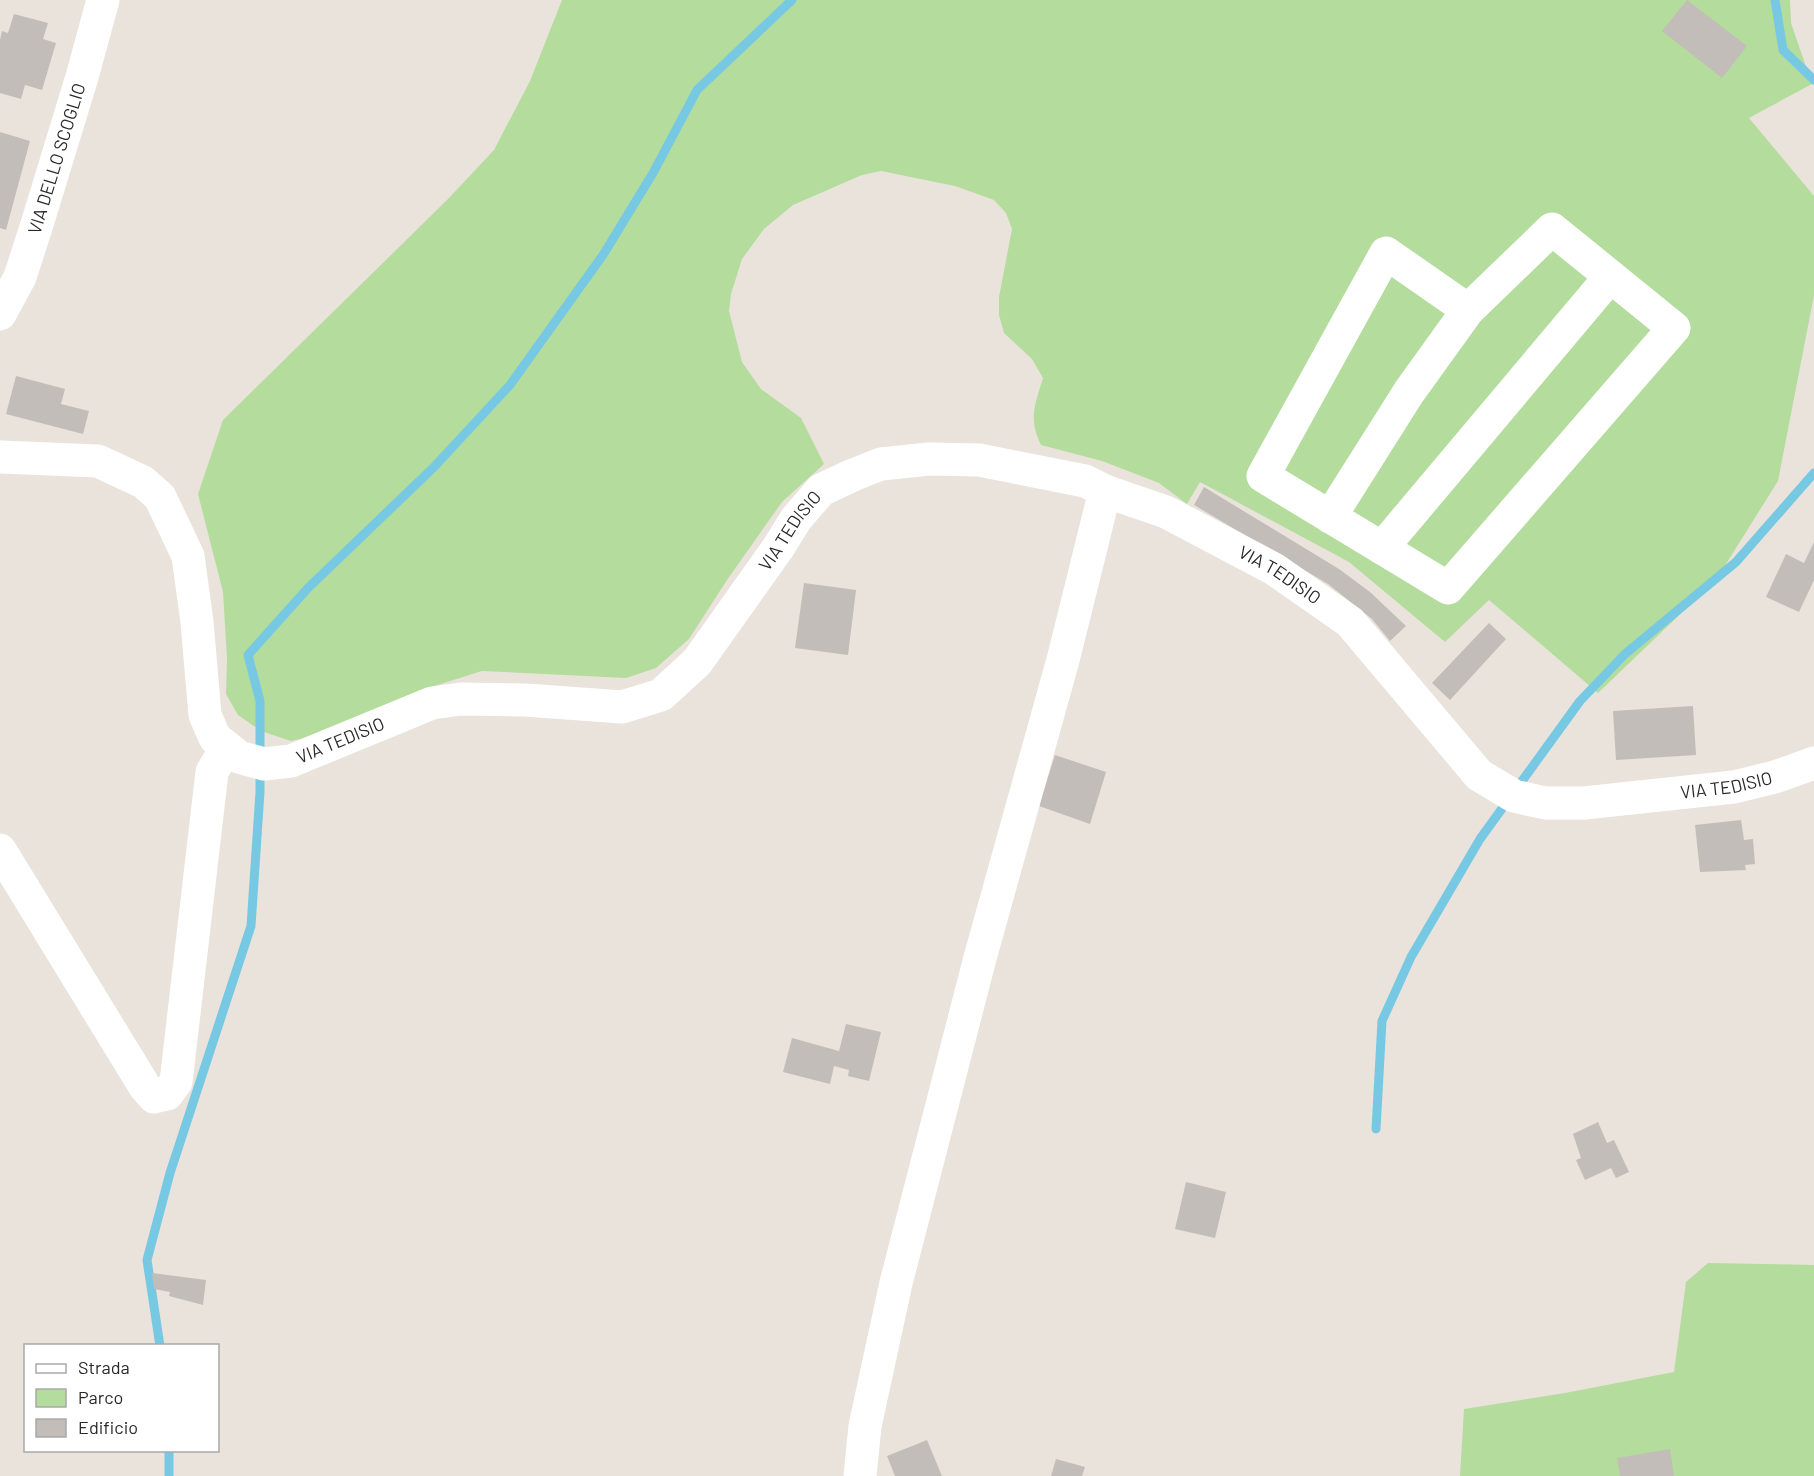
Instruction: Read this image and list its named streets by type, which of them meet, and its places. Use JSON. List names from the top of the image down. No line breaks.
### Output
{"streets":{"street":["VIA DELLO SCOGLIO","VIA TEDISIO"]},"legend":["Strada","Parco","Edificio"]}
